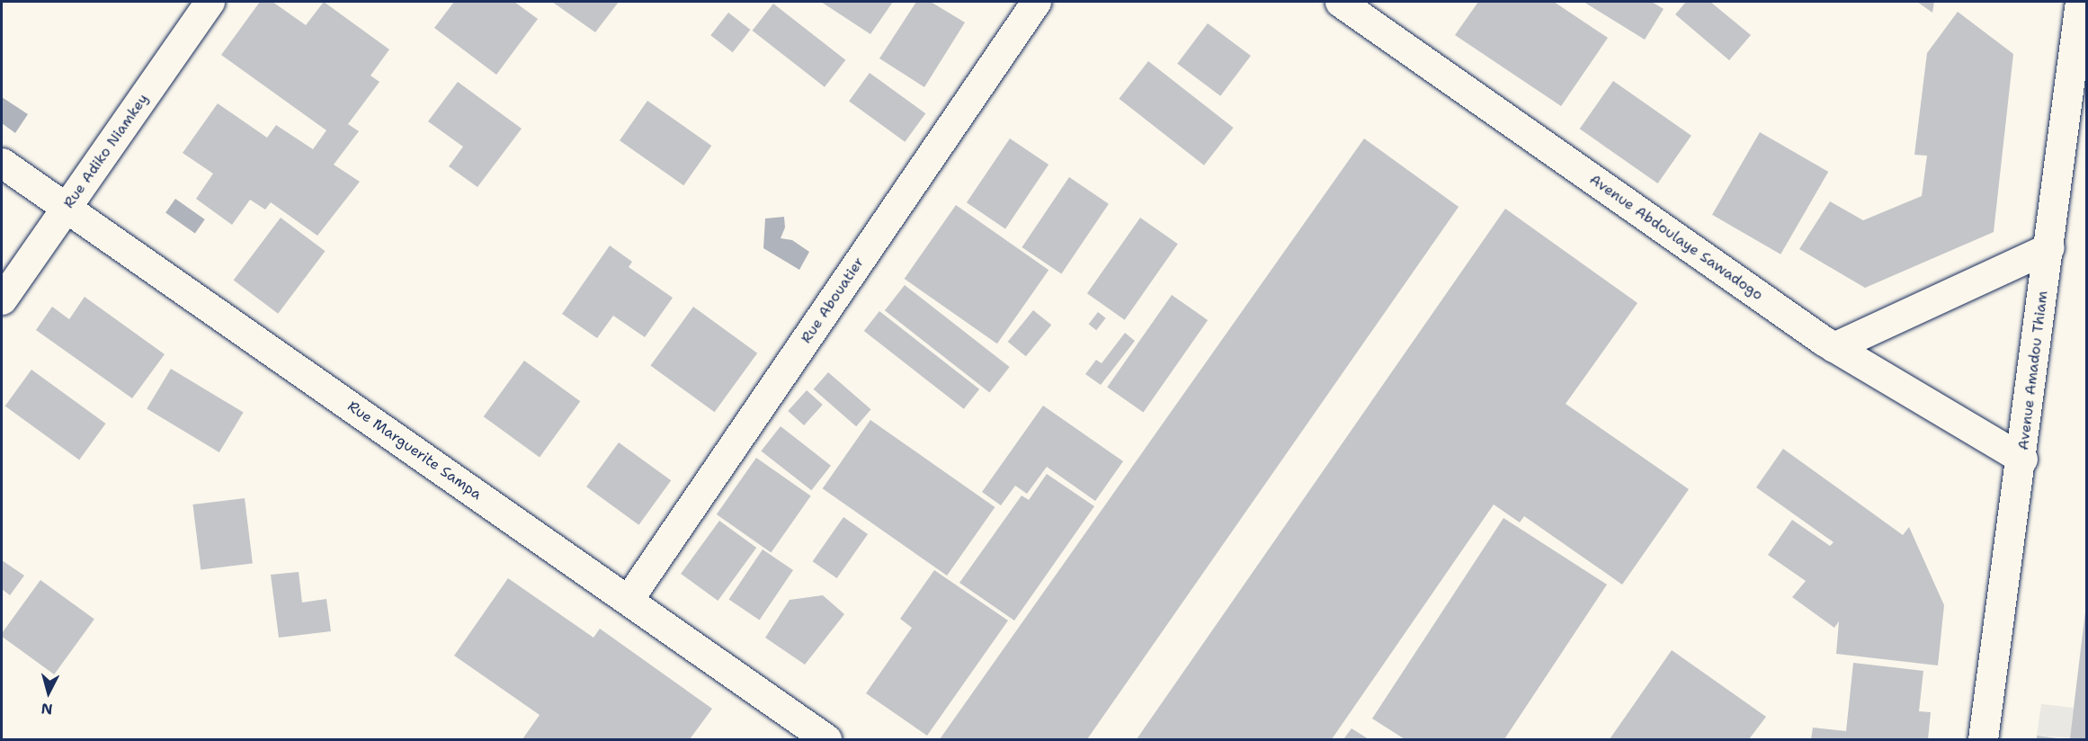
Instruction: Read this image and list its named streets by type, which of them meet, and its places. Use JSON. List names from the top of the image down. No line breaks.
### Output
{"streets":{"street":["Rue Adiko Niamkey","Avenue Abdoulaye Sawadogo","Rue Abouatier","Avenue Amadou Thiam","Rue Marguerite Sampa"]},"crossings":[["Rue Adiko Niamkey","Rue Marguerite Sampa"],["Avenue Abdoulaye Sawadogo","Avenue Amadou Thiam"],["Rue Abouatier","Rue Marguerite Sampa"]],"north":"bottom"}
